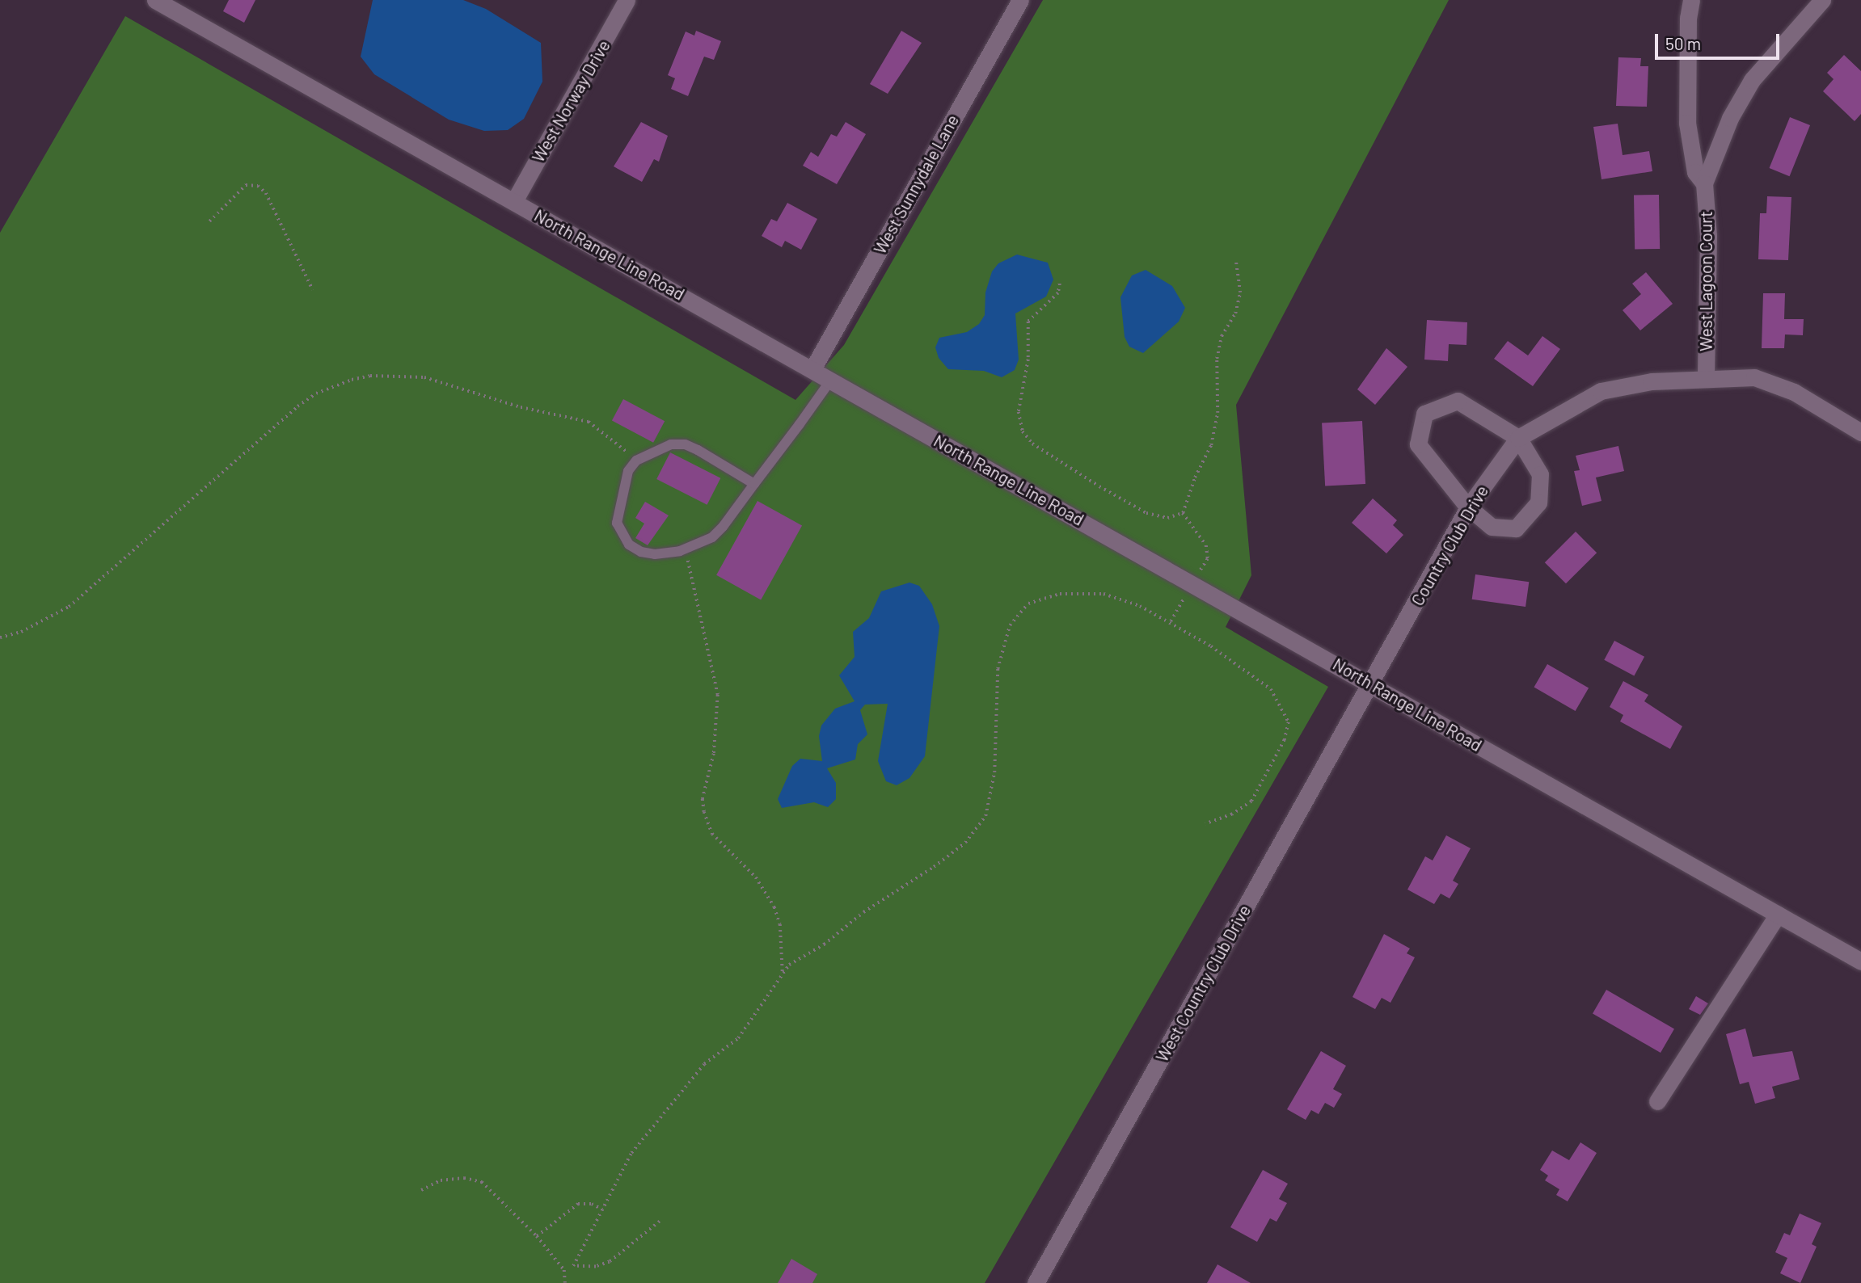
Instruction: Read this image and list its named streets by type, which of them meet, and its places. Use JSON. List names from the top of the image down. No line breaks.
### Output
{"streets":{"street":["West Norway Drive","West Sunnydale Lane","North Range Line Road","West Lagoon Court","Country Club Drive","West Country Club Drive"]},"crossings":[["West Norway Drive","North Range Line Road"],["West Sunnydale Lane","North Range Line Road"],["North Range Line Road","Country Club Drive"],["North Range Line Road","West Country Club Drive"],["West Lagoon Court","Country Club Drive"],["Country Club Drive","West Country Club Drive"]],"scale_bar":"50 m"}
